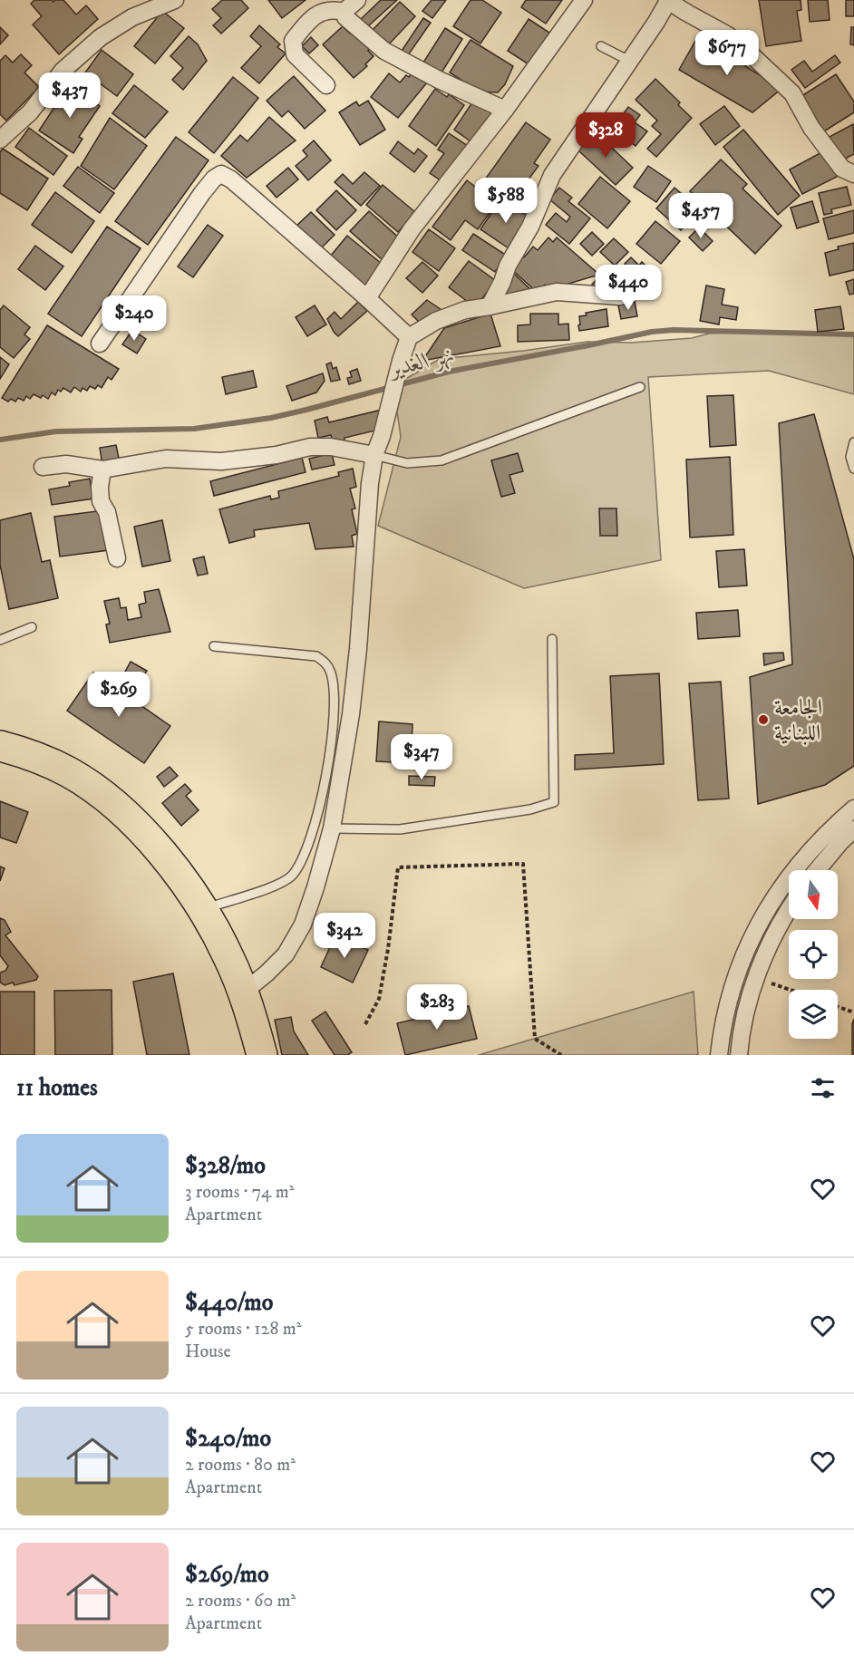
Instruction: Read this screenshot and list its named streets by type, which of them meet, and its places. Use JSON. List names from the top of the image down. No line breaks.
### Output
{"water":["نهر الغدير"],"places":["الجامعة اللبنانية"],"north":"bottom","page":{"price":["$677","$437","$328","$588","$457","$440","$240","$269","$347","$342","$283"],"heading":"11 homes","list":[{"name":"$328/mo","note":"3 rooms · 74 m² · Apartment"},{"name":"$440/mo","note":"5 rooms · 128 m² · House"},{"name":"$240/mo","note":"2 rooms · 80 m² · Apartment"},{"name":"$269/mo","note":"2 rooms · 60 m² · Apartment"}]}}
